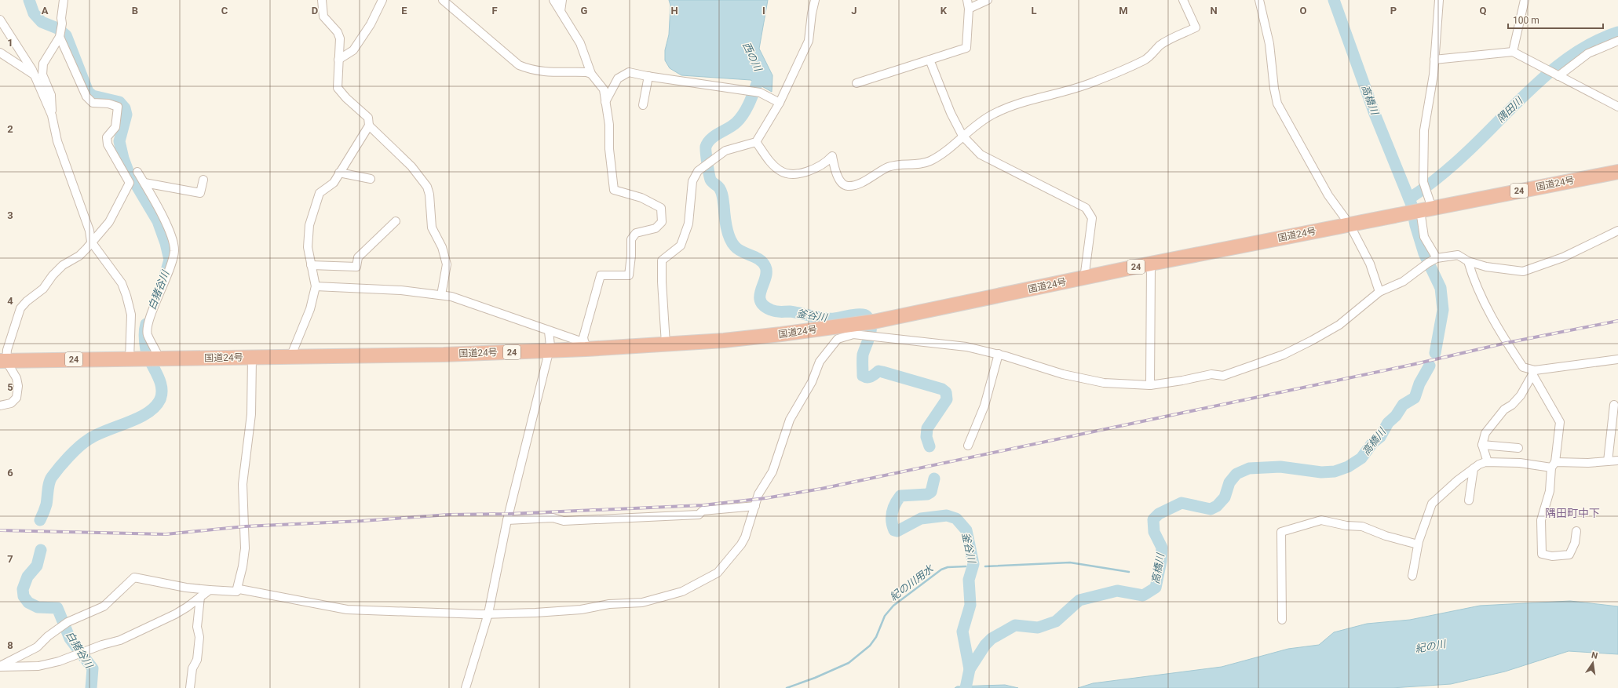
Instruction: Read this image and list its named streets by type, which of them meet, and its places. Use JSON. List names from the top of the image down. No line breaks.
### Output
{"streets":{"highway":["国道24号","24"]},"districts":["隅田町中下"],"water":["西の川","高橋川","隅田川","白猪谷川","釜谷川","紀の川用水","紀の川"],"scale_bar":"100 m","north":"top","grid":{"columns":["A","B","C","D","E","F","G","H","I","J","K","L","M","N","O","P","Q"],"rows":["1","2","3","4","5","6","7","8"]}}
